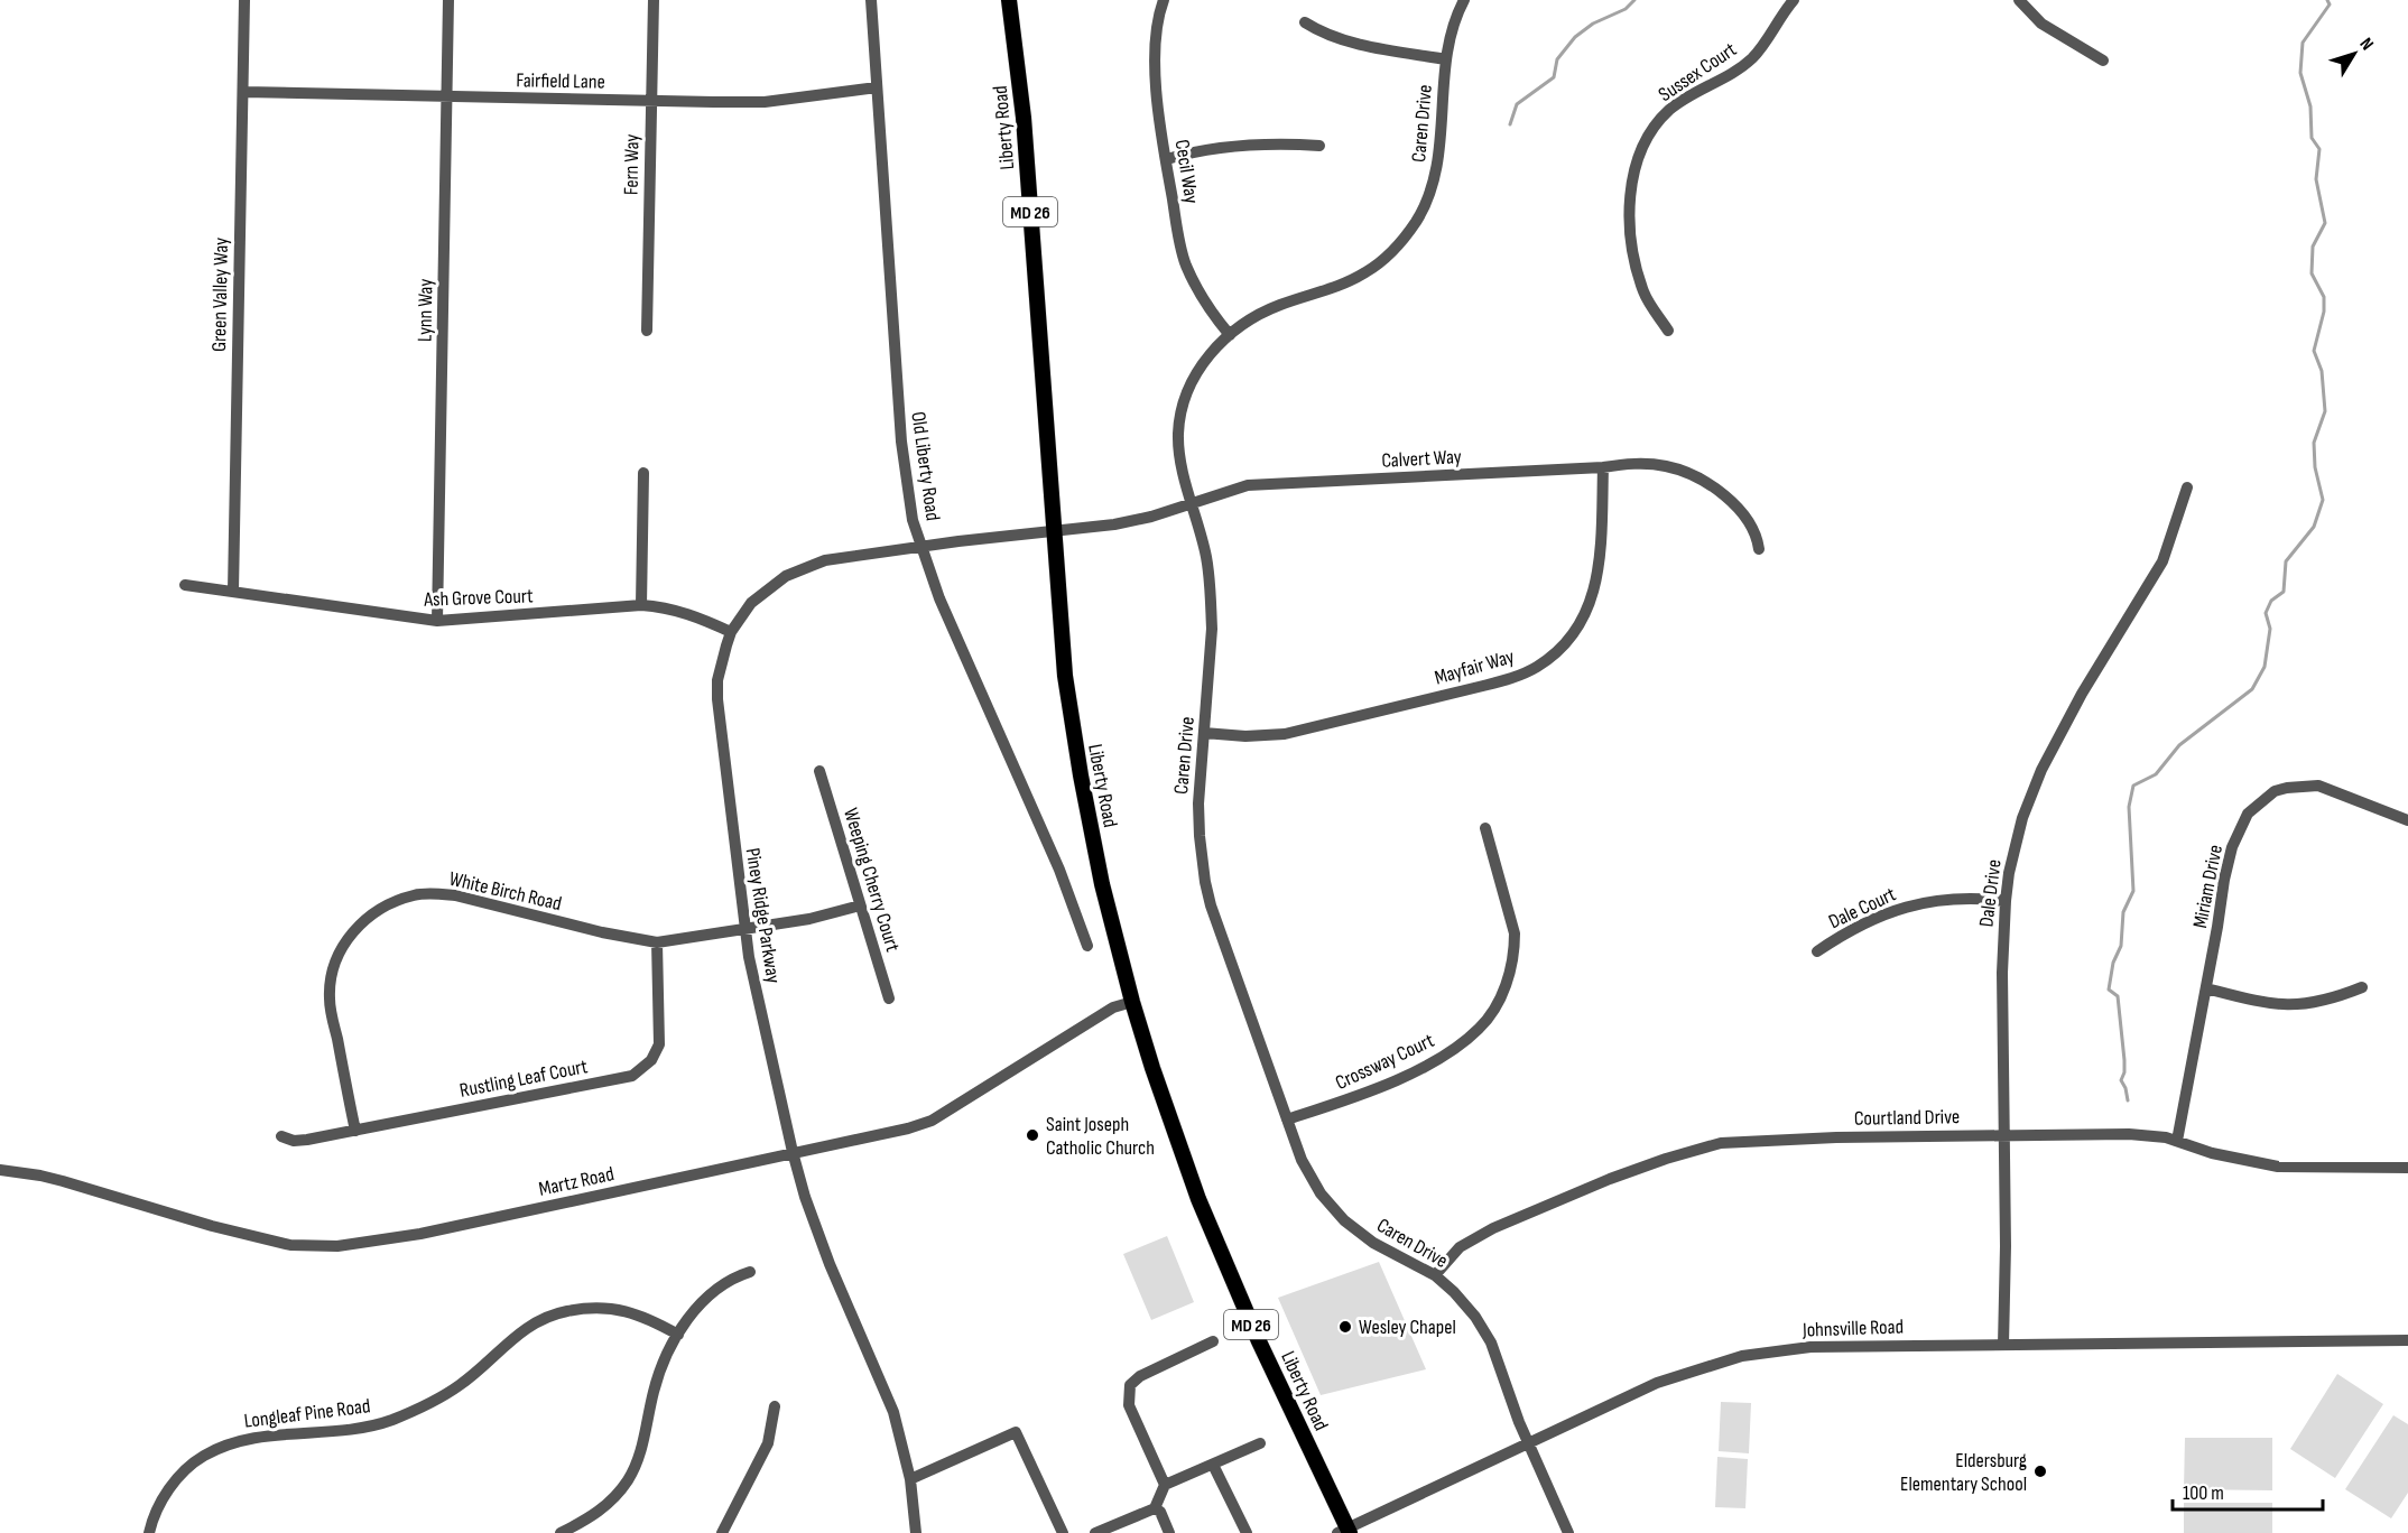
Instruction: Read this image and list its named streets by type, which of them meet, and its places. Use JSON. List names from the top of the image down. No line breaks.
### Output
{"streets":{"main road":["Liberty Road","MD 26"],"street":["Sussex Court","Fairfield Lane","Caren Drive","Fern Way","Cecil Way","Green Valley Way","Lynn Way","Calvert Way","Old Liberty Road","Ash Grove Court","Mayfair Way","Weeping Cherry Court","Miriam Drive","White Birch Road","Dale Drive","Dale Court","Piney Ridge Parkway","Crossway Court","Rustling Leaf Court","Courtland Drive","Martz Road","Johnsville Road","Longleaf Pine Road"]},"crossings":[["Fairfield Lane","Fern Way"],["Fairfield Lane","Green Valley Way"],["Fairfield Lane","Lynn Way"],["Fairfield Lane","Old Liberty Road"],["Caren Drive","Cecil Way"],["Caren Drive","Calvert Way"],["Caren Drive","Mayfair Way"],["Caren Drive","Crossway Court"],["Caren Drive","Courtland Drive"],["Caren Drive","Johnsville Road"],["Liberty Road","Calvert Way"],["Liberty Road","Piney Ridge Parkway"],["Liberty Road","Martz Road"],["Liberty Road","Johnsville Road"],["Green Valley Way","Ash Grove Court"],["Lynn Way","Ash Grove Court"],["Calvert Way","Mayfair Way"],["Calvert Way","Piney Ridge Parkway"],["Old Liberty Road","Piney Ridge Parkway"],["Ash Grove Court","Piney Ridge Parkway"],["Weeping Cherry Court","White Birch Road"],["Miriam Drive","Courtland Drive"],["White Birch Road","Piney Ridge Parkway"],["White Birch Road","Rustling Leaf Court"],["Dale Drive","Dale Court"],["Dale Drive","Courtland Drive"],["Dale Drive","Johnsville Road"],["Piney Ridge Parkway","Martz Road"]],"places":["Saint Joseph Catholic Church","Wesley Chapel","Eldersburg Elementary School"],"scale_bar":"100 m","north":"top right"}
